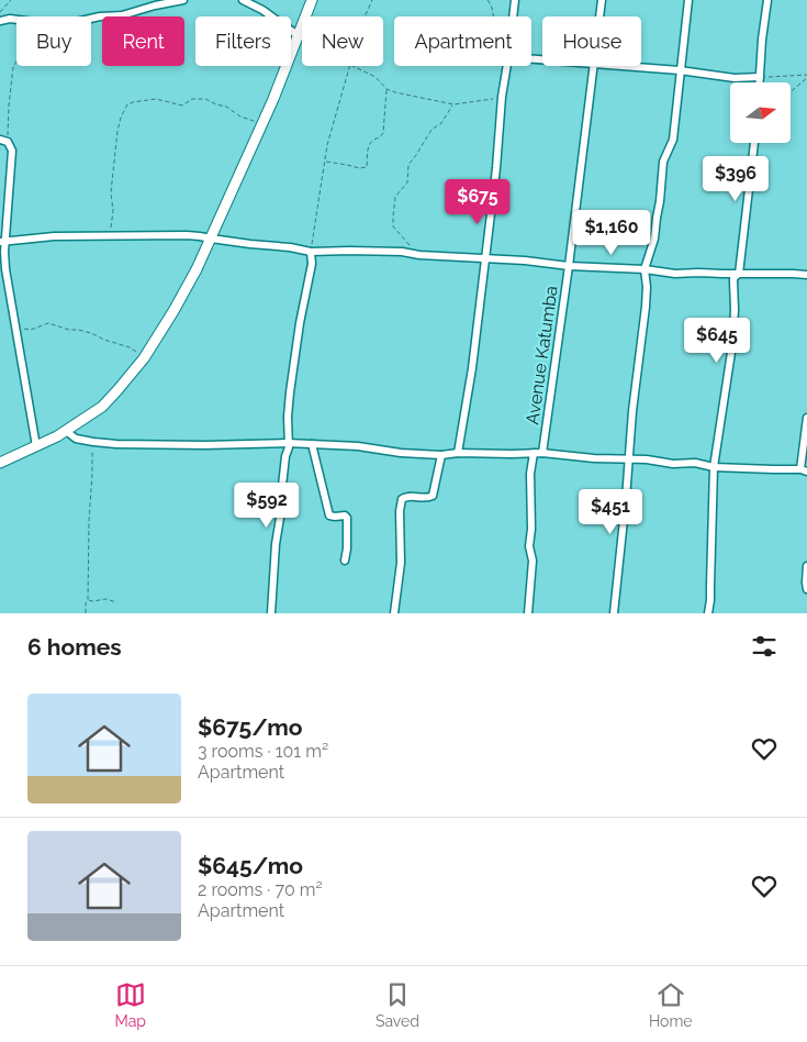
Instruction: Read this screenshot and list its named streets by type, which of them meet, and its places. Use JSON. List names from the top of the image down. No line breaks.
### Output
{"streets":{"street":["Avenue Katumba"]},"north":"right","page":{"chip":["Buy","Rent","Filters","New","Apartment","House"],"price":["$396","$675","$1,160","$645","$592","$451"],"heading":"6 homes","list":[{"name":"$675/mo","note":"3 rooms · 101 m² · Apartment"},{"name":"$645/mo","note":"2 rooms · 70 m² · Apartment"}],"tabs":["Map","Saved","Home"]}}
